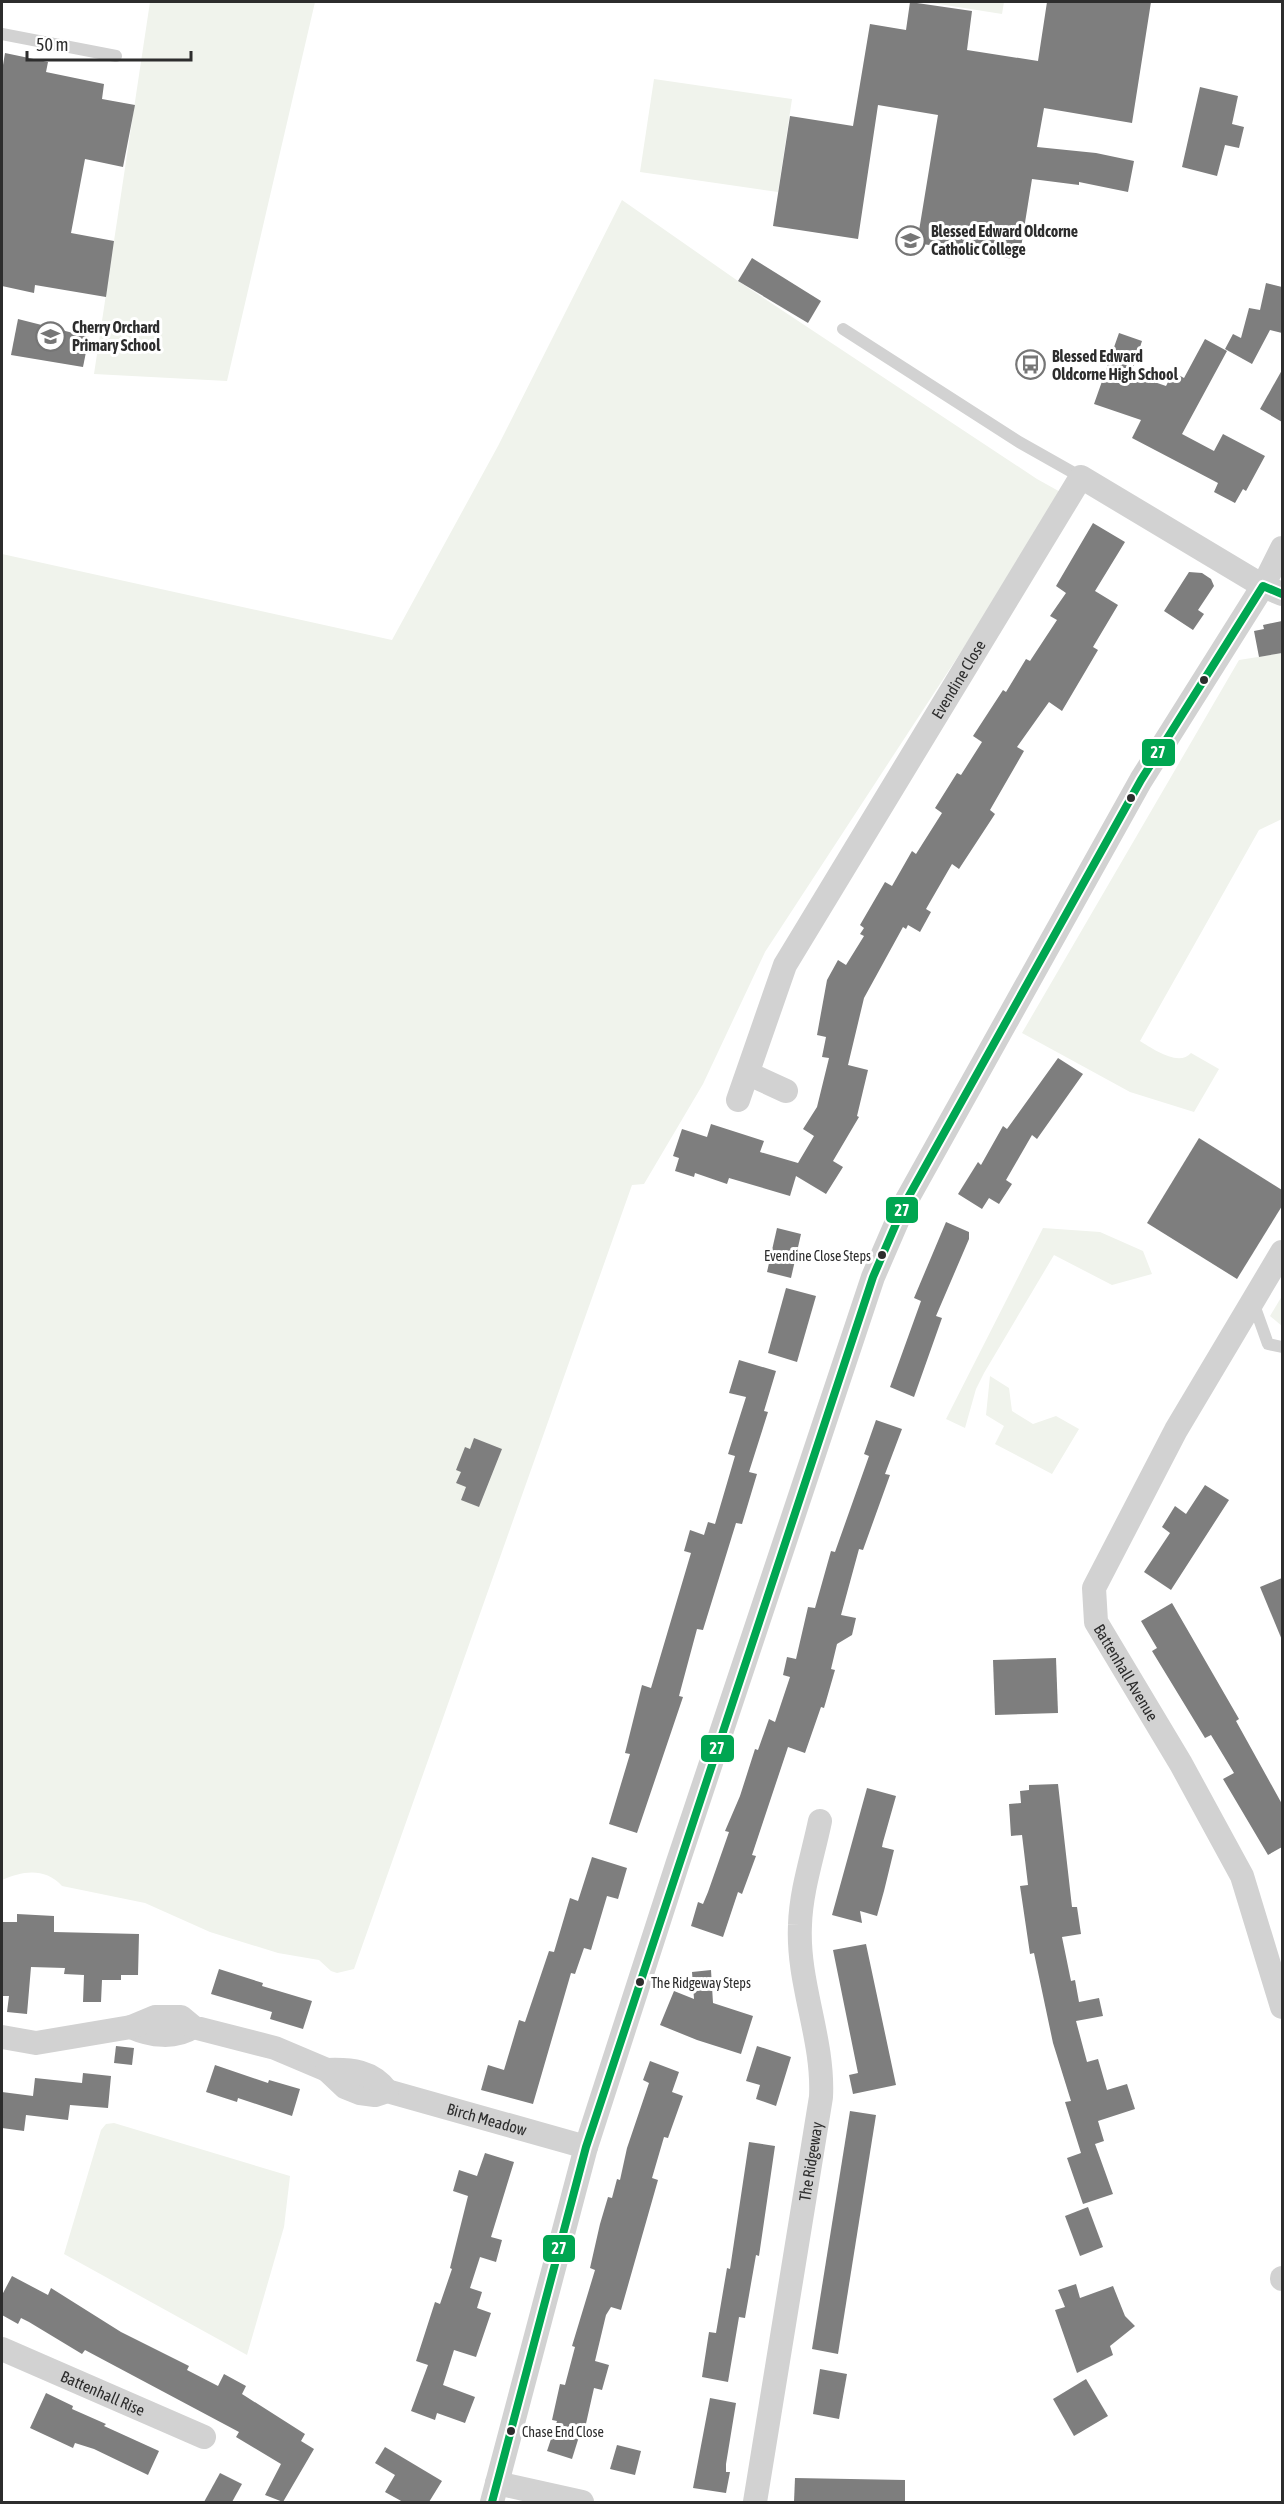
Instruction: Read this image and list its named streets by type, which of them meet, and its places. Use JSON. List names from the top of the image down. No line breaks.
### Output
{"streets":{"street":["Evendine Close","Battenhall Avenue","Birch Meadow","The Ridgeway","Battenhall Rise"]},"places":{"school or university":["Blessed Edward Oldcorne Catholic College","Cherry Orchard Primary School"],"bus stop":["Blessed Edward Oldcorne High School"],"other":["Evendine Close Steps","The Ridgeway Steps","Chase End Close"]},"lines":["transit line 27"],"scale_bar":"50 m"}
